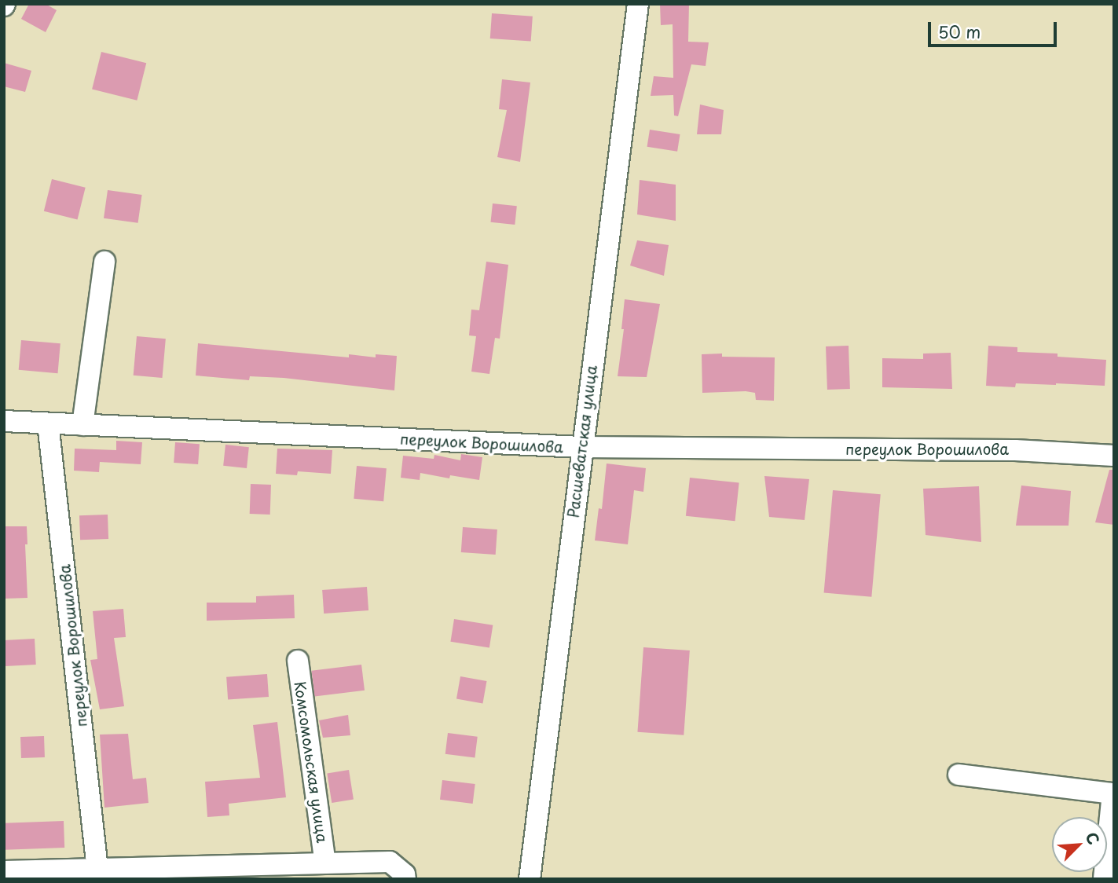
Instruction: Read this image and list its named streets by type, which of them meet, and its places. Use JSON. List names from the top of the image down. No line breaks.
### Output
{"streets":{"street":["Расшеватская улица","переулок Ворошилова","Комсомольская улица"]},"crossings":[["Расшеватская улица","переулок Ворошилова"],["переулок Ворошилова","Комсомольская улица"]],"scale_bar":"50 m","north":"top right"}
